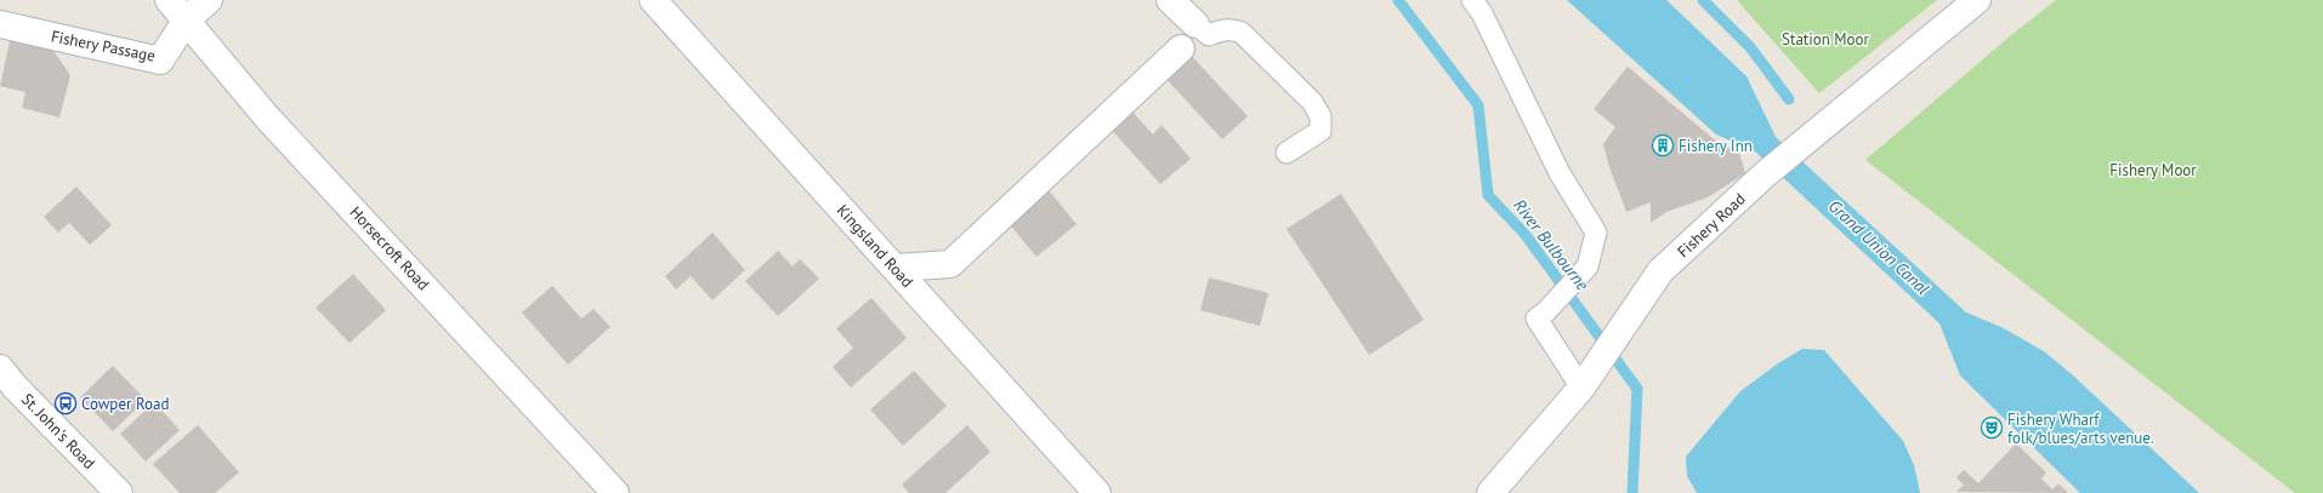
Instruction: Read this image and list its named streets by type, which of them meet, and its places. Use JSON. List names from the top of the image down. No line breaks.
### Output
{"streets":{"street":["Fishery Passage","Fishery Road","Kingsland Road","Horsecroft Road","St. John's Road"]},"crossings":[["Fishery Passage","Horsecroft Road"]],"water":["River Bulbourne","Grand Union Canal"],"parks":["Station Moor","Fishery Moor"],"places":{"building":["Fishery Inn"],"bus stop":["Cowper Road"],"theatre":["Fishery Wharf folk/blues/arts venue."]}}
